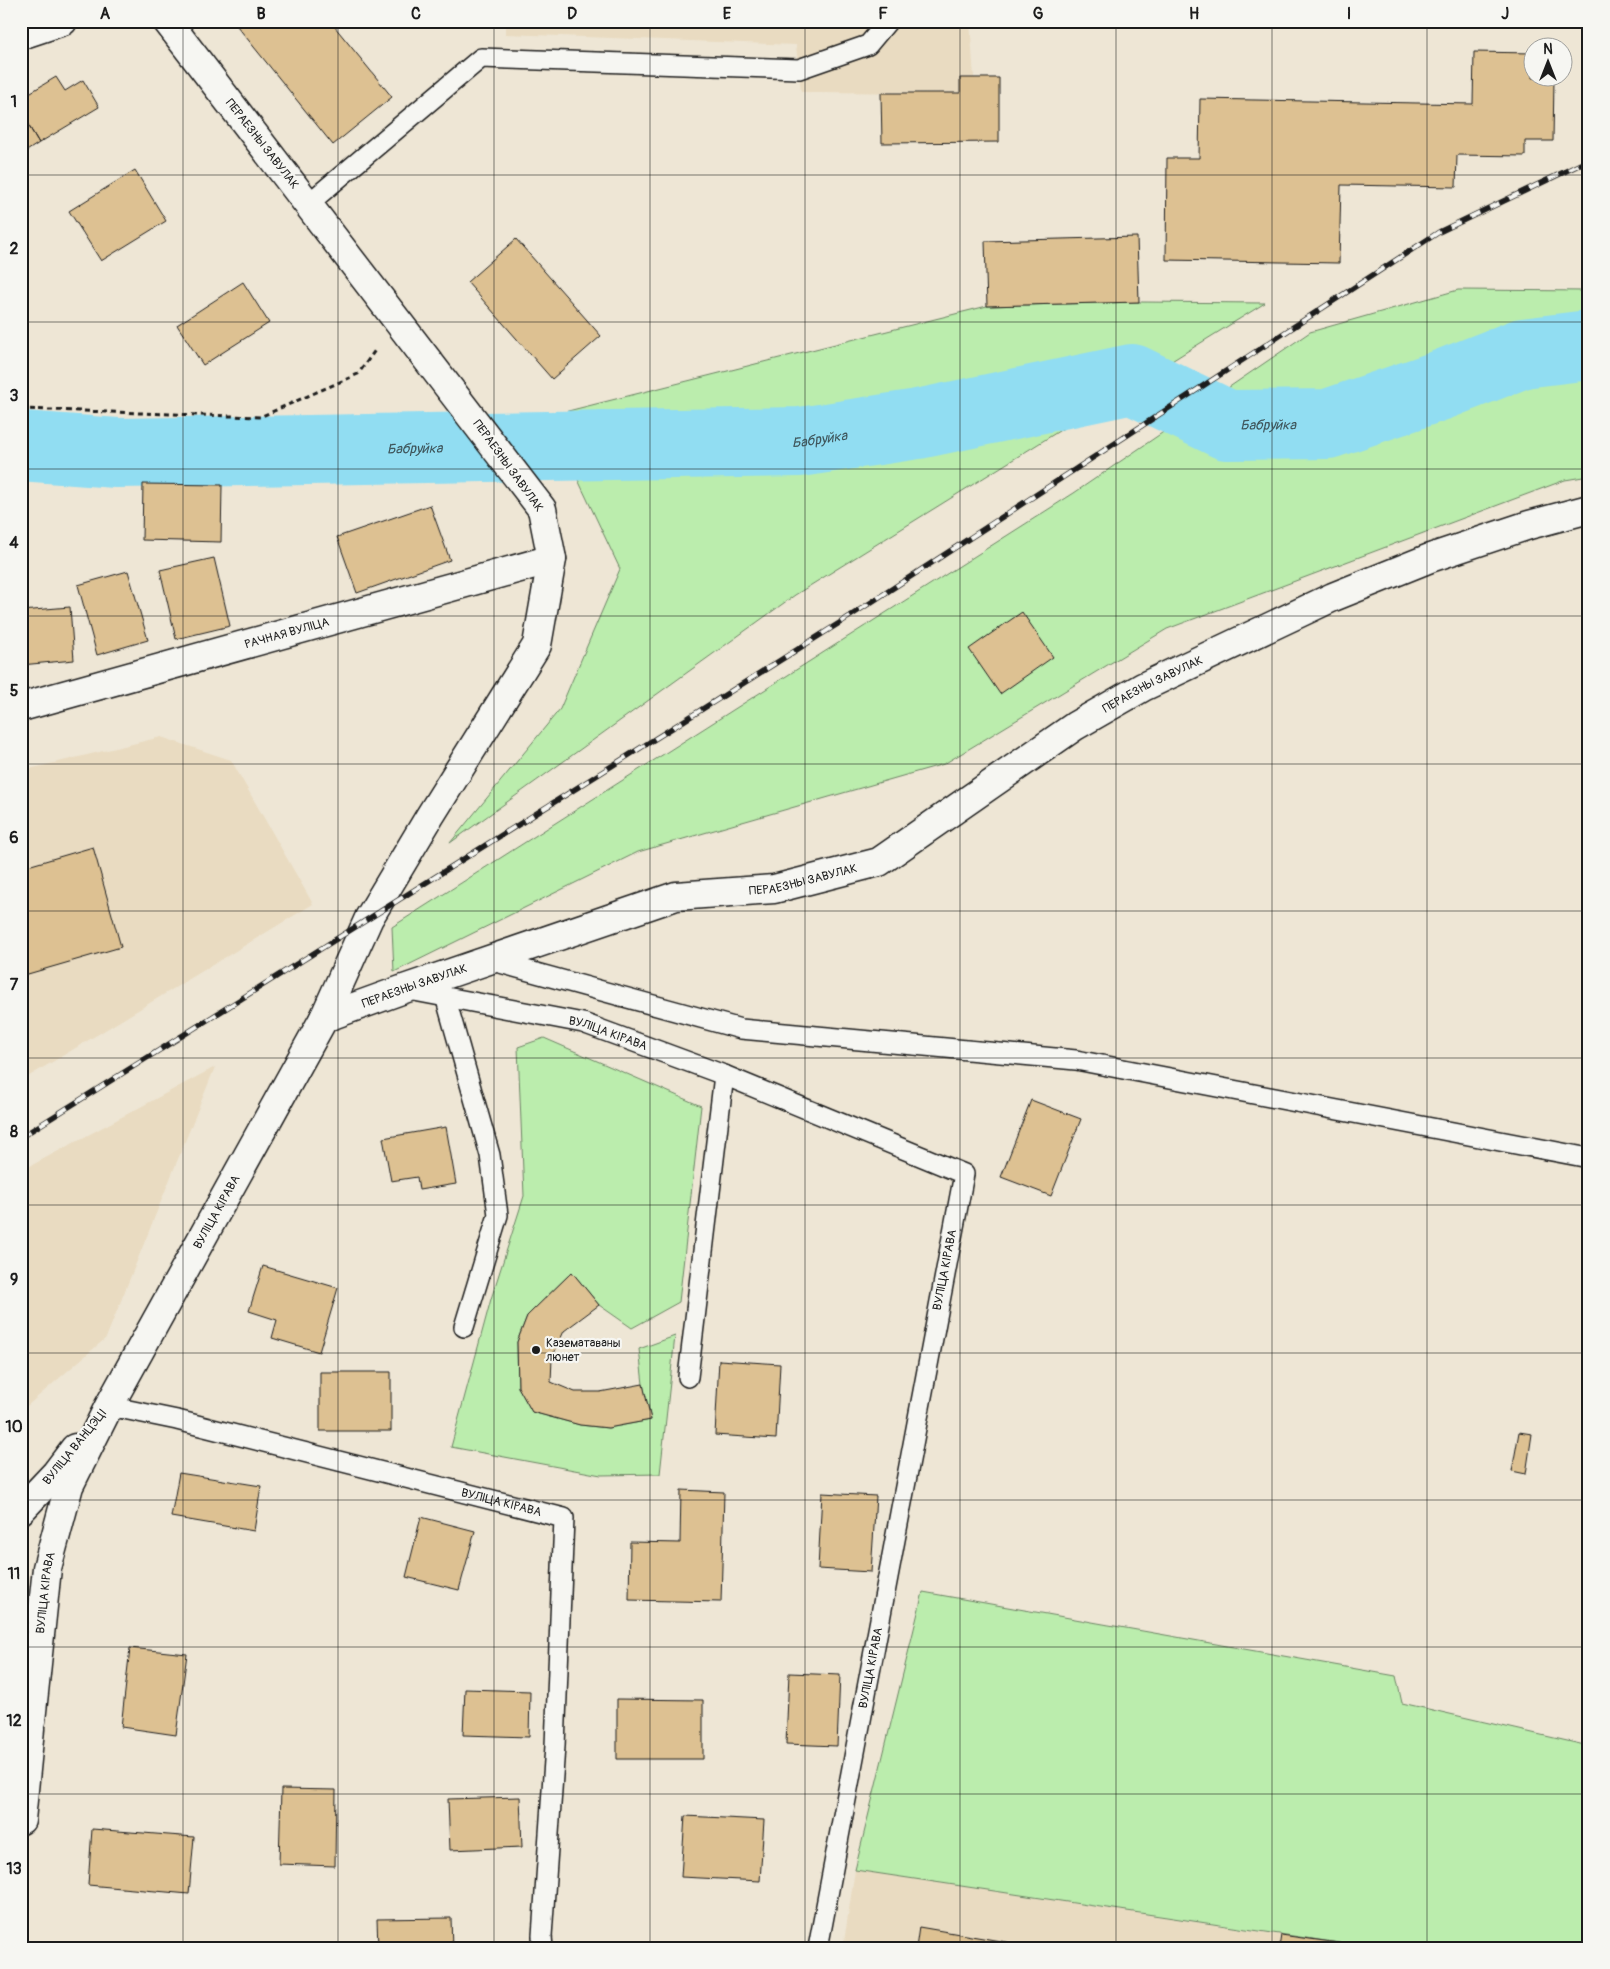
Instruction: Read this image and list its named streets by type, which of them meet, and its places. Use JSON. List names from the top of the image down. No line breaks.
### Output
{"streets":{"street":["ПЕРАЕЗНЫ ЗАВУЛАК","РАЧНАЯ ВУЛІЦА","ВУЛІЦА КІРАВА","ВУЛІЦА ВАНЦЭЦІ"]},"crossings":[["ПЕРАЕЗНЫ ЗАВУЛАК","РАЧНАЯ ВУЛІЦА"],["ПЕРАЕЗНЫ ЗАВУЛАК","ВУЛІЦА КІРАВА"],["ВУЛІЦА КІРАВА","ВУЛІЦА ВАНЦЭЦІ"]],"water":["Бабруйка"],"places":["Казематаваны люнет"],"north":"top","grid":{"columns":["A","B","C","D","E","F","G","H","I","J"],"rows":["1","2","3","4","5","6","7","8","9","10","11","12","13"]}}
